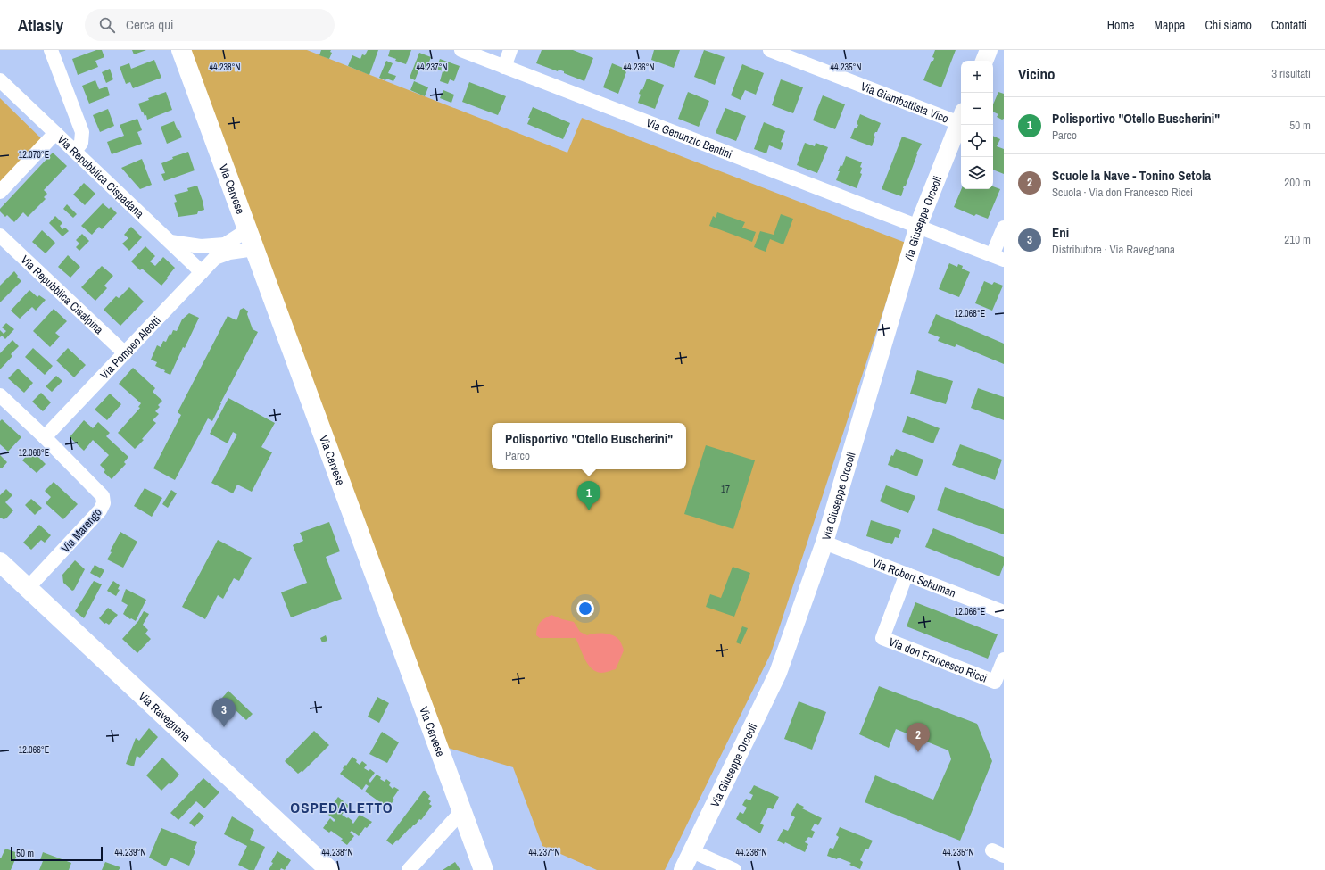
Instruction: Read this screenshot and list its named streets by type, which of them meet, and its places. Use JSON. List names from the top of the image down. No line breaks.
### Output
{"streets":{"main road":["Via Cervese","Via Ravegnana"],"street":["Via Giambattista Vico","Via Genunzio Bentini","Via Repubblica Cispadana","Via Giuseppe Orceoli","Via Repubblica Cisalpina","Via Pompeo Aleotti","Via Marengo","Via Robert Schuman","Via don Francesco Ricci"]},"crossings":[["Via Giambattista Vico","Via Giuseppe Orceoli"],["Via Genunzio Bentini","Via Giuseppe Orceoli"],["Via Repubblica Cispadana","Via Pompeo Aleotti"],["Via Giuseppe Orceoli","Via Robert Schuman"],["Via Repubblica Cisalpina","Via Pompeo Aleotti"],["Via Pompeo Aleotti","Via Marengo"],["Via Marengo","Via Ravegnana"],["Via Robert Schuman","Via don Francesco Ricci"]],"districts":["OSPEDALETTO"],"house_numbers":["17"],"scale_bar":"50 m","page":{"header":"Atlasly","search":"Cerca qui","nav":["Home","Mappa","Chi siamo","Contatti"],"heading":["Vicino","3 risultati"],"map_buttons":["+","−"],"list":[{"mark":"1","name":"Polisportivo \"Otello Buscherini\"","note":"Parco","value":"50 m"},{"mark":"2","name":"Scuole la Nave - Tonino Setola","note":"Scuola · Via don Francesco Ricci","value":"200 m"},{"mark":"3","name":"Eni","note":"Distributore · Via Ravegnana","value":"210 m"}],"popup":["Polisportivo \"Otello Buscherini\"","Parco"],"pins":["1","3","2"],"scale":"50 m"},"coordinates":["44.238°N","44.237°N","44.236°N","44.235°N","12.070°E","12.068°E","12.066°E","44.239°N"]}
